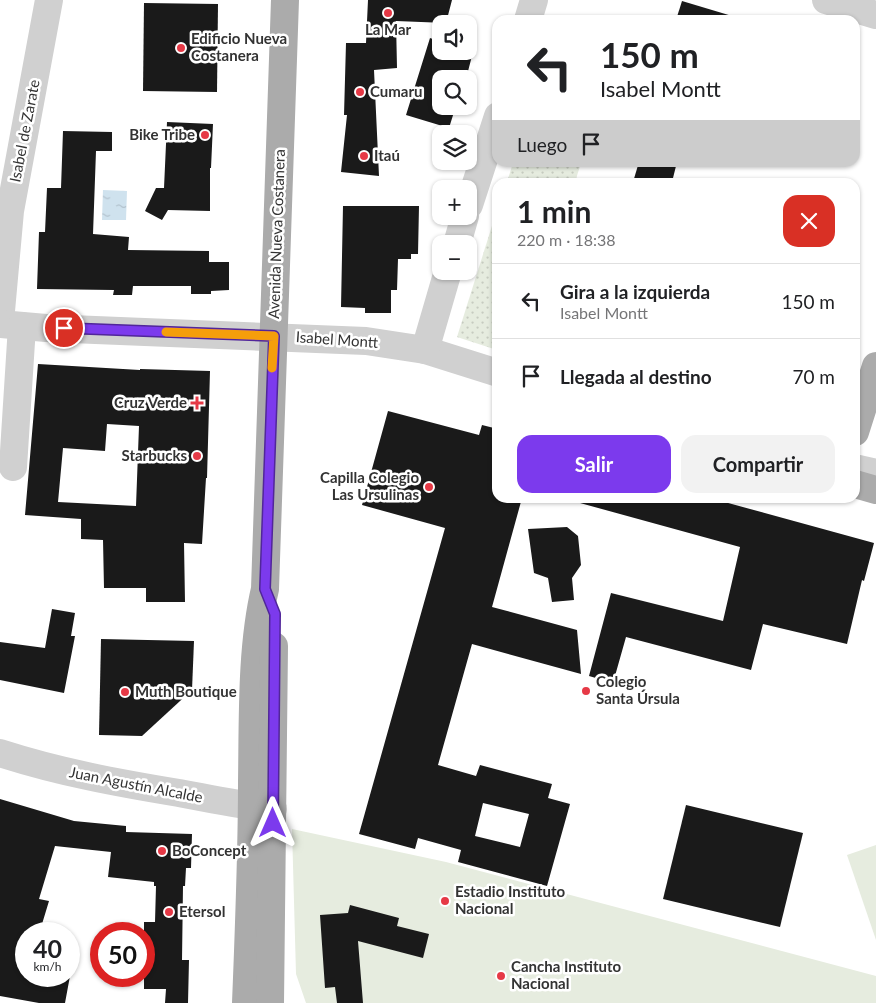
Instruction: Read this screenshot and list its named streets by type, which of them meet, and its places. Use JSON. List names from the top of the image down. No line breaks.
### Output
{"streets":{"main road":["Avenida Nueva Costanera"],"street":["Isabel de Zarate","Isabel Montt","Juan Agustín Alcalde"]},"crossings":[["Isabel de Zarate","Isabel Montt"],["Avenida Nueva Costanera","Isabel Montt"],["Avenida Nueva Costanera","Juan Agustín Alcalde"]],"places":{"other":["La Mar","Edificio Nueva Costanera","Cumaru","Bike Tribe","Itaú","Starbucks","Capilla Colegio Las Ursulinas","Colegio Santa Úrsula","Muth Boutique","BoConcept","Estadio Instituto Nacional","Etersol","Cancha Instituto Nacional"],"health":["Cruz Verde"]},"page":{"map_buttons":["+","−"],"turn":["150 m","Isabel Montt"],"then":"Luego","heading":["1 min","220 m · 18:38"],"list":[{"name":"Gira a la izquierda","note":"Isabel Montt","value":"150 m"},{"name":"Llegada al destino","value":"70 m"}],"buttons":["Salir","Compartir"],"speed":"40 km/h","limit":"50"}}
